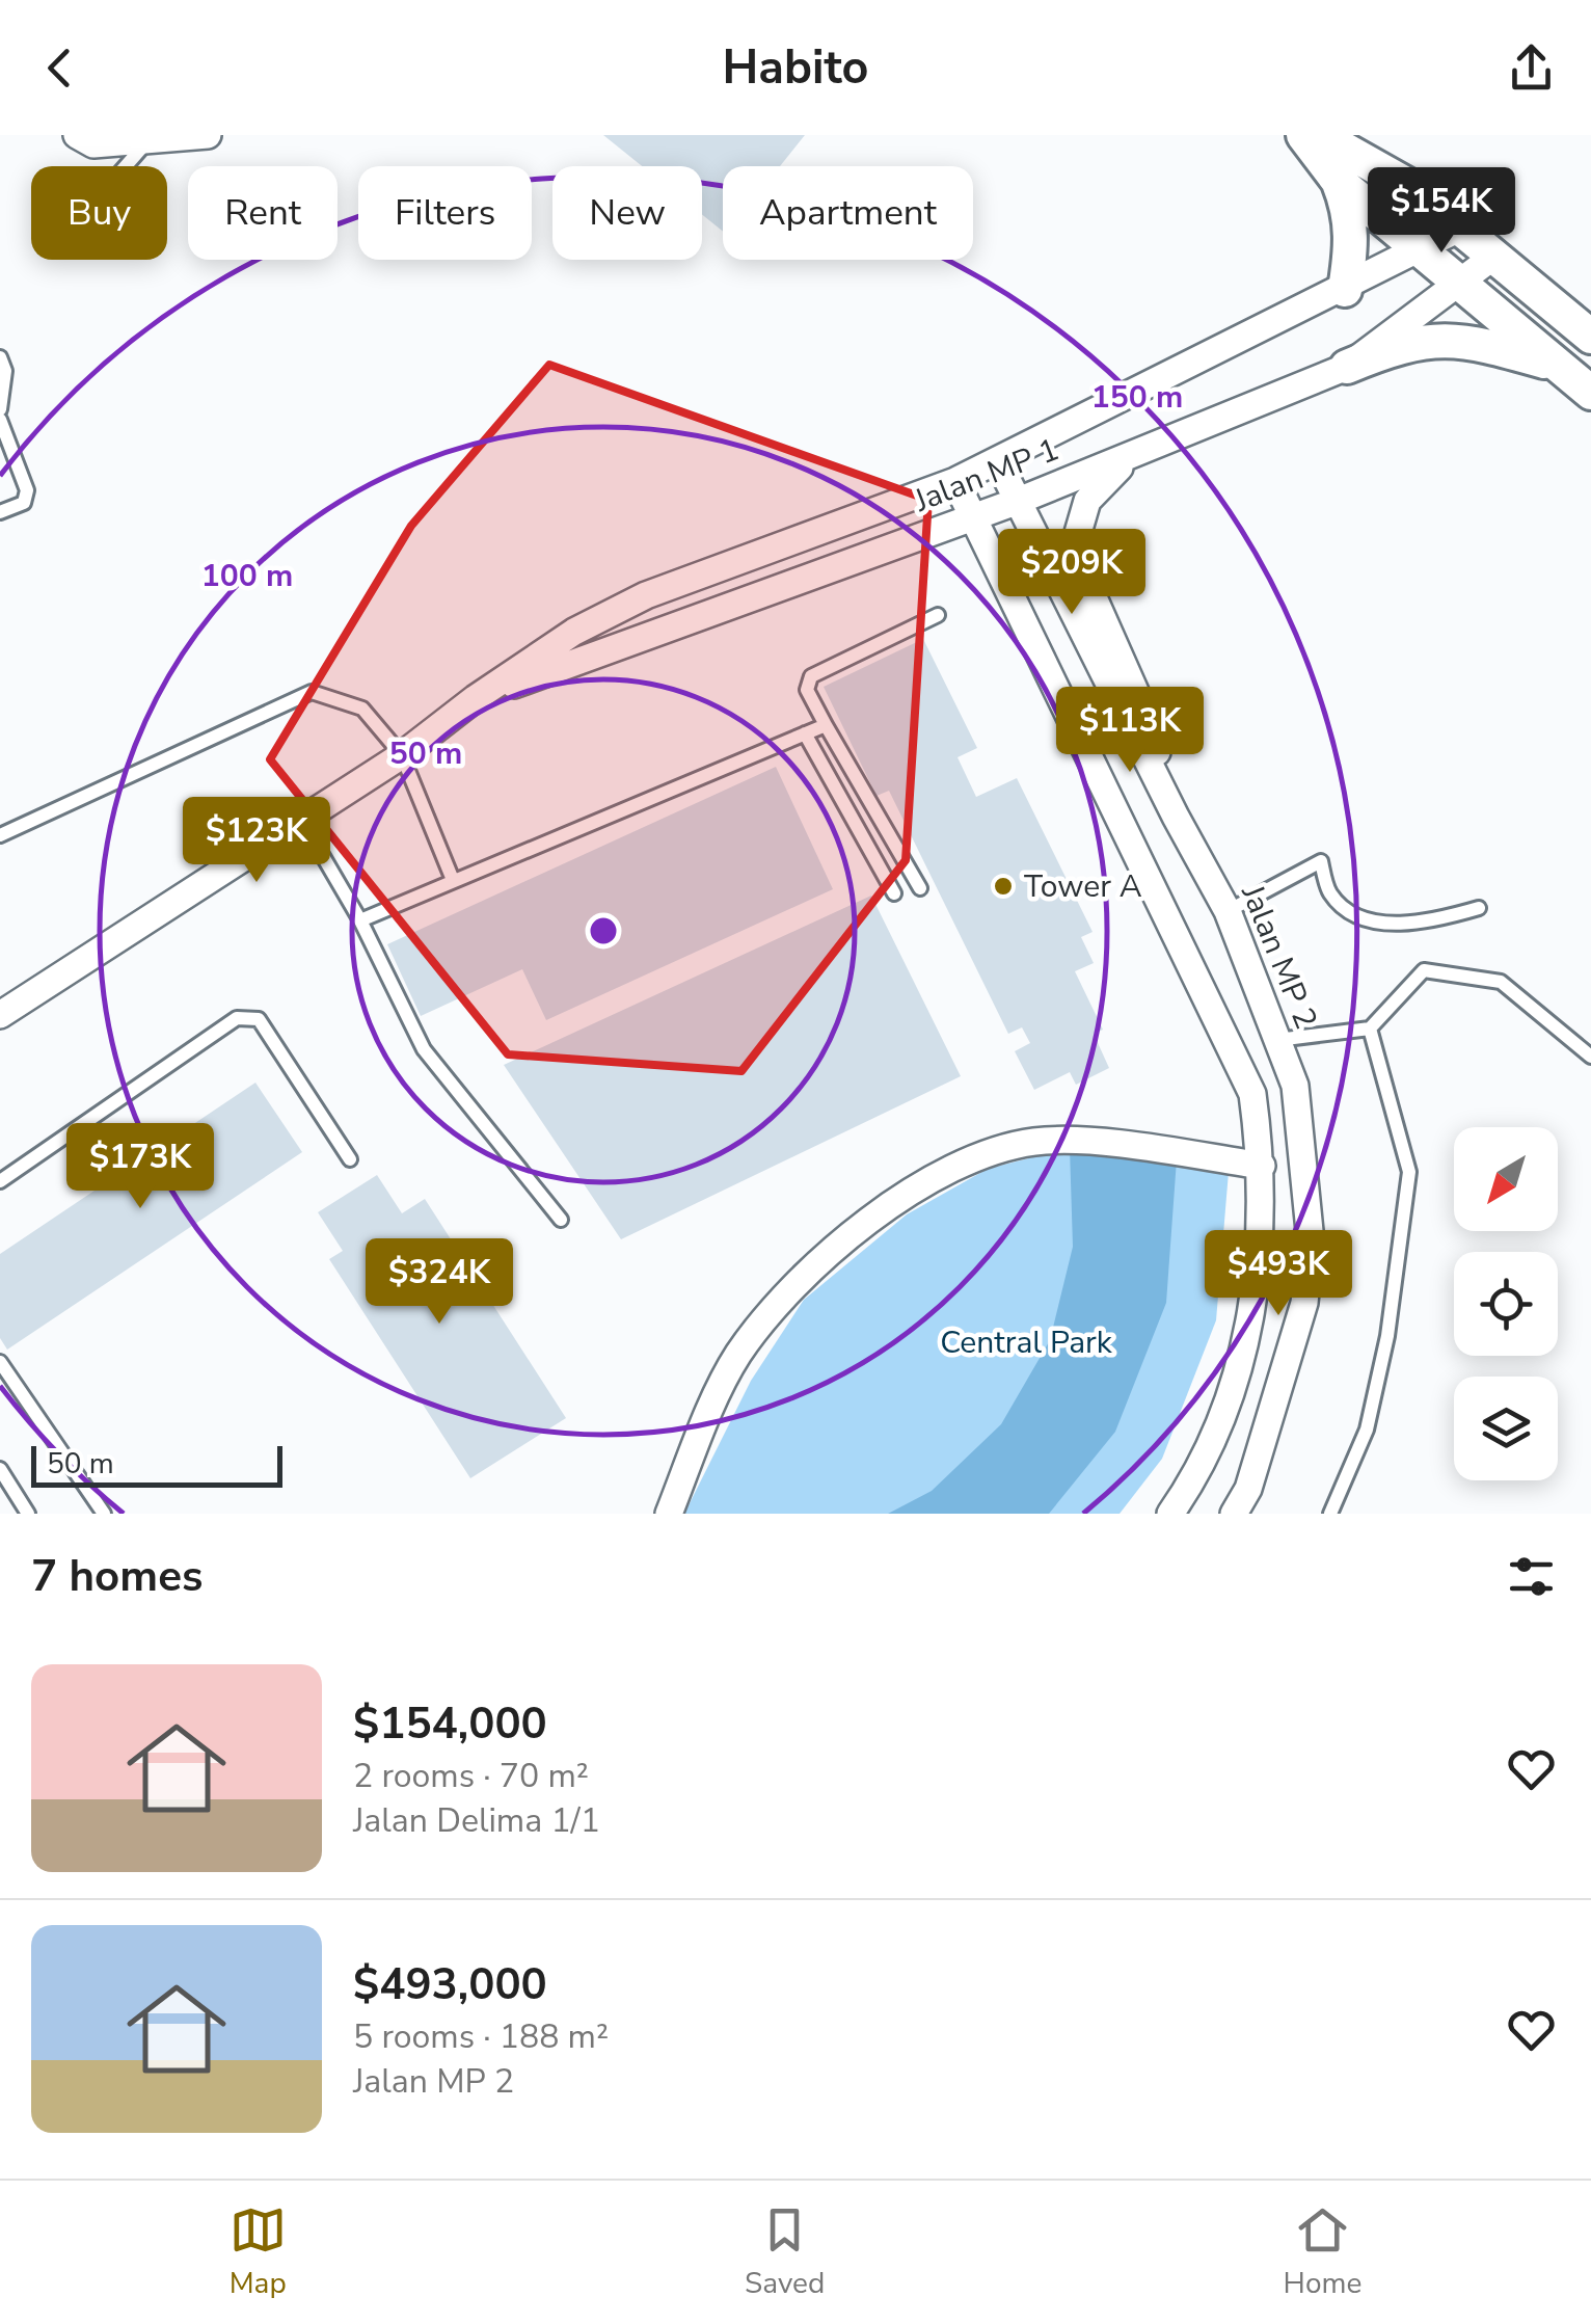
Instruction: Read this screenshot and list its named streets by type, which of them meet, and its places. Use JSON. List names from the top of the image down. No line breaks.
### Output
{"streets":{"street":["Jalan MP 1","Jalan MP 2"]},"crossings":[["Jalan MP 1","Jalan MP 2"]],"parks":["Central Park"],"places":["Tower A"],"scale_bar":"50 m","north":"bottom left","page":{"header":"Habito","chip":["Buy","Rent","Filters","New","Apartment"],"price":["$154K","$209K","$113K","$123K","$173K","$493K","$324K"],"scale":"50 m","heading":"7 homes","list":[{"name":"$154,000","note":"2 rooms · 70 m² · Jalan Delima 1/1"},{"name":"$493,000","note":"5 rooms · 188 m² · Jalan MP 2"}],"tabs":["Map","Saved","Home"]},"rings":["150 m","100 m","50 m"]}
